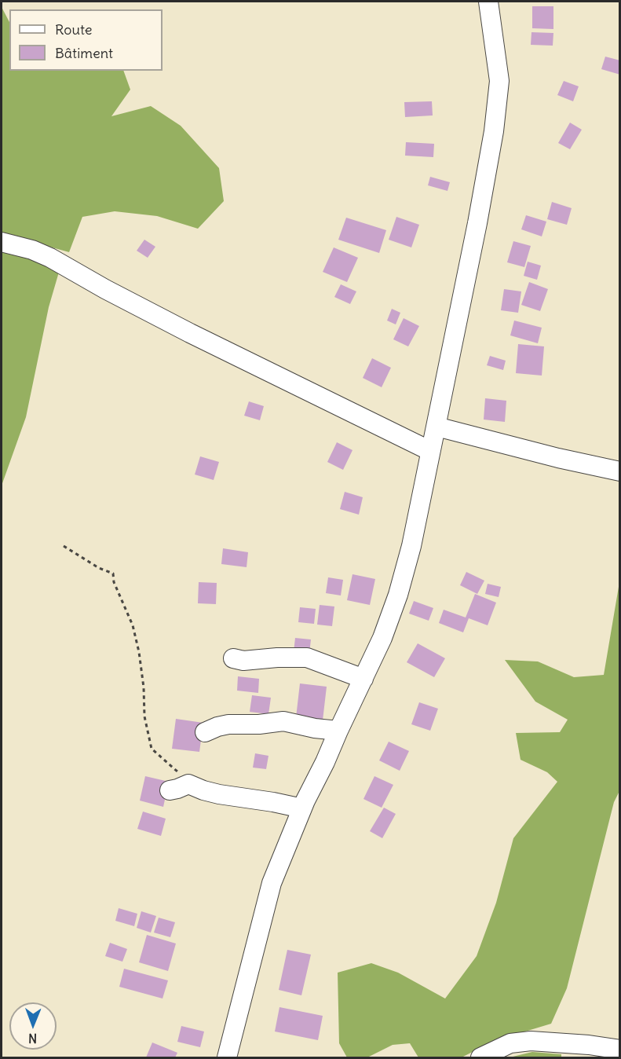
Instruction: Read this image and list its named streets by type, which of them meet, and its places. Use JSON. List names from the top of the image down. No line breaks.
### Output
{"legend":["Route","Bâtiment"],"north":"bottom"}
